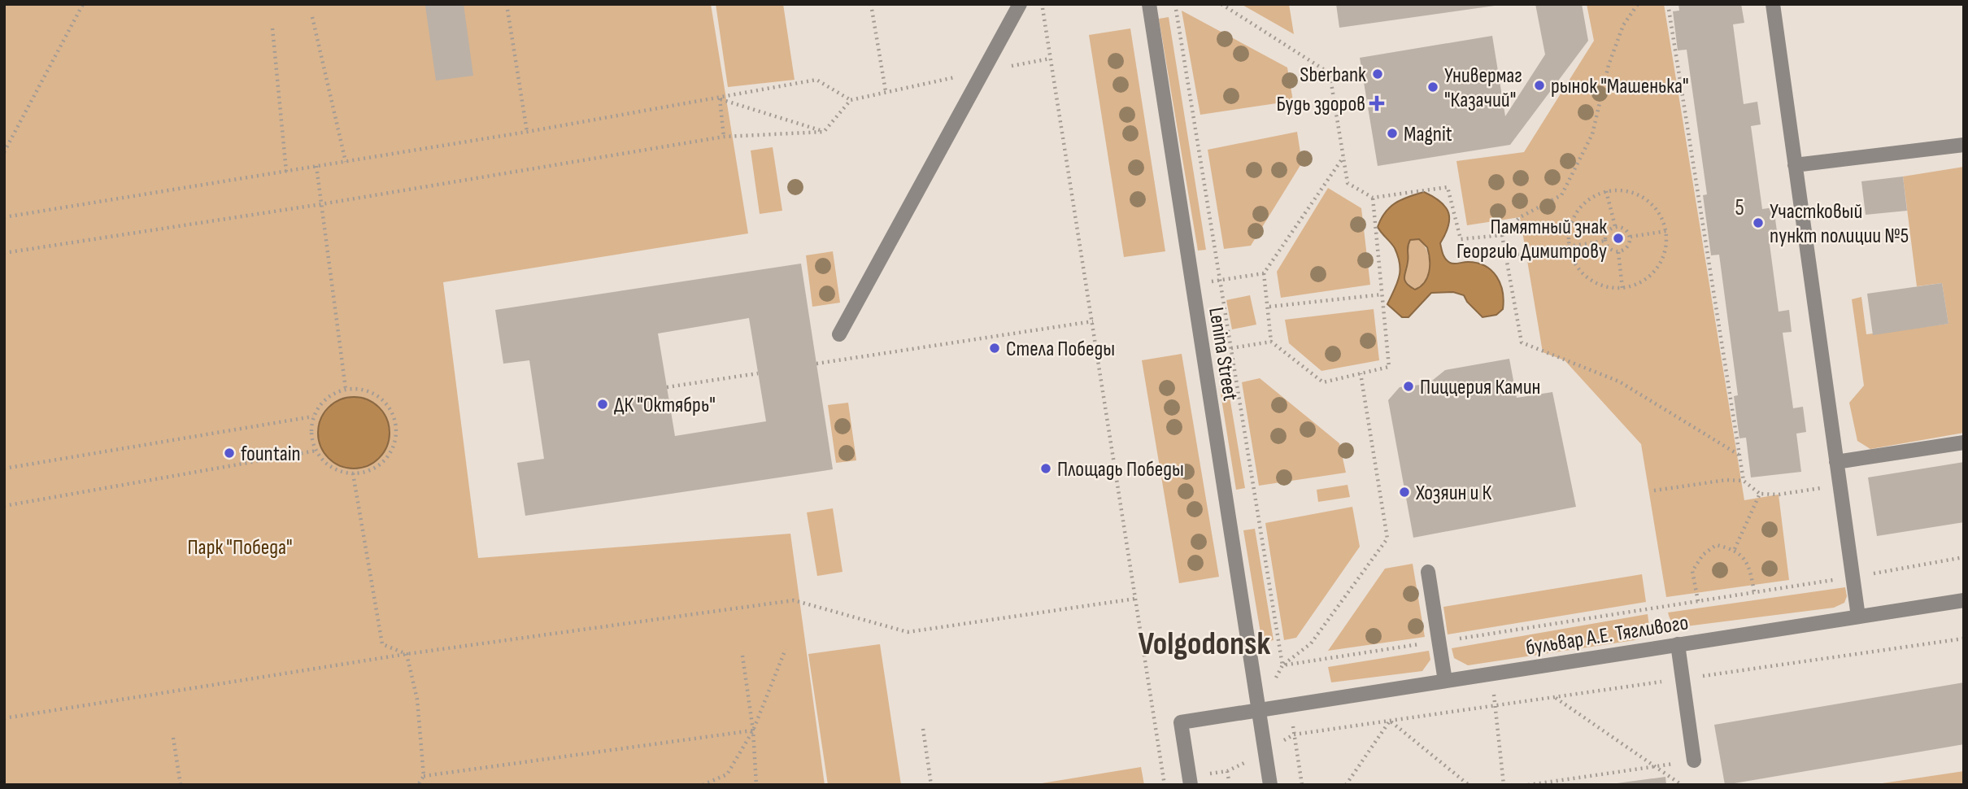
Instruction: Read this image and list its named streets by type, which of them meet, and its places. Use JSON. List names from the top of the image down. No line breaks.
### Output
{"streets":{"street":["Lenina Street","бульвар А.Е. Тягливого"]},"crossings":[["Lenina Street","бульвар А.Е. Тягливого"]],"districts":["5","Volgodonsk"],"parks":["Парк \"Победа\""],"places":{"other":["Sberbank","рынок \"Машенька\"","Универмаг \"Казачий\"","Magnit","Участковый пункт полиции №5","Памятный знак Георгию Димитрову","Стела Победы","Пиццерия Камин","ДК \"Октябрь\"","fountain","Площадь Победы","Хозяин и К"],"health":["Будь здоров"]}}
